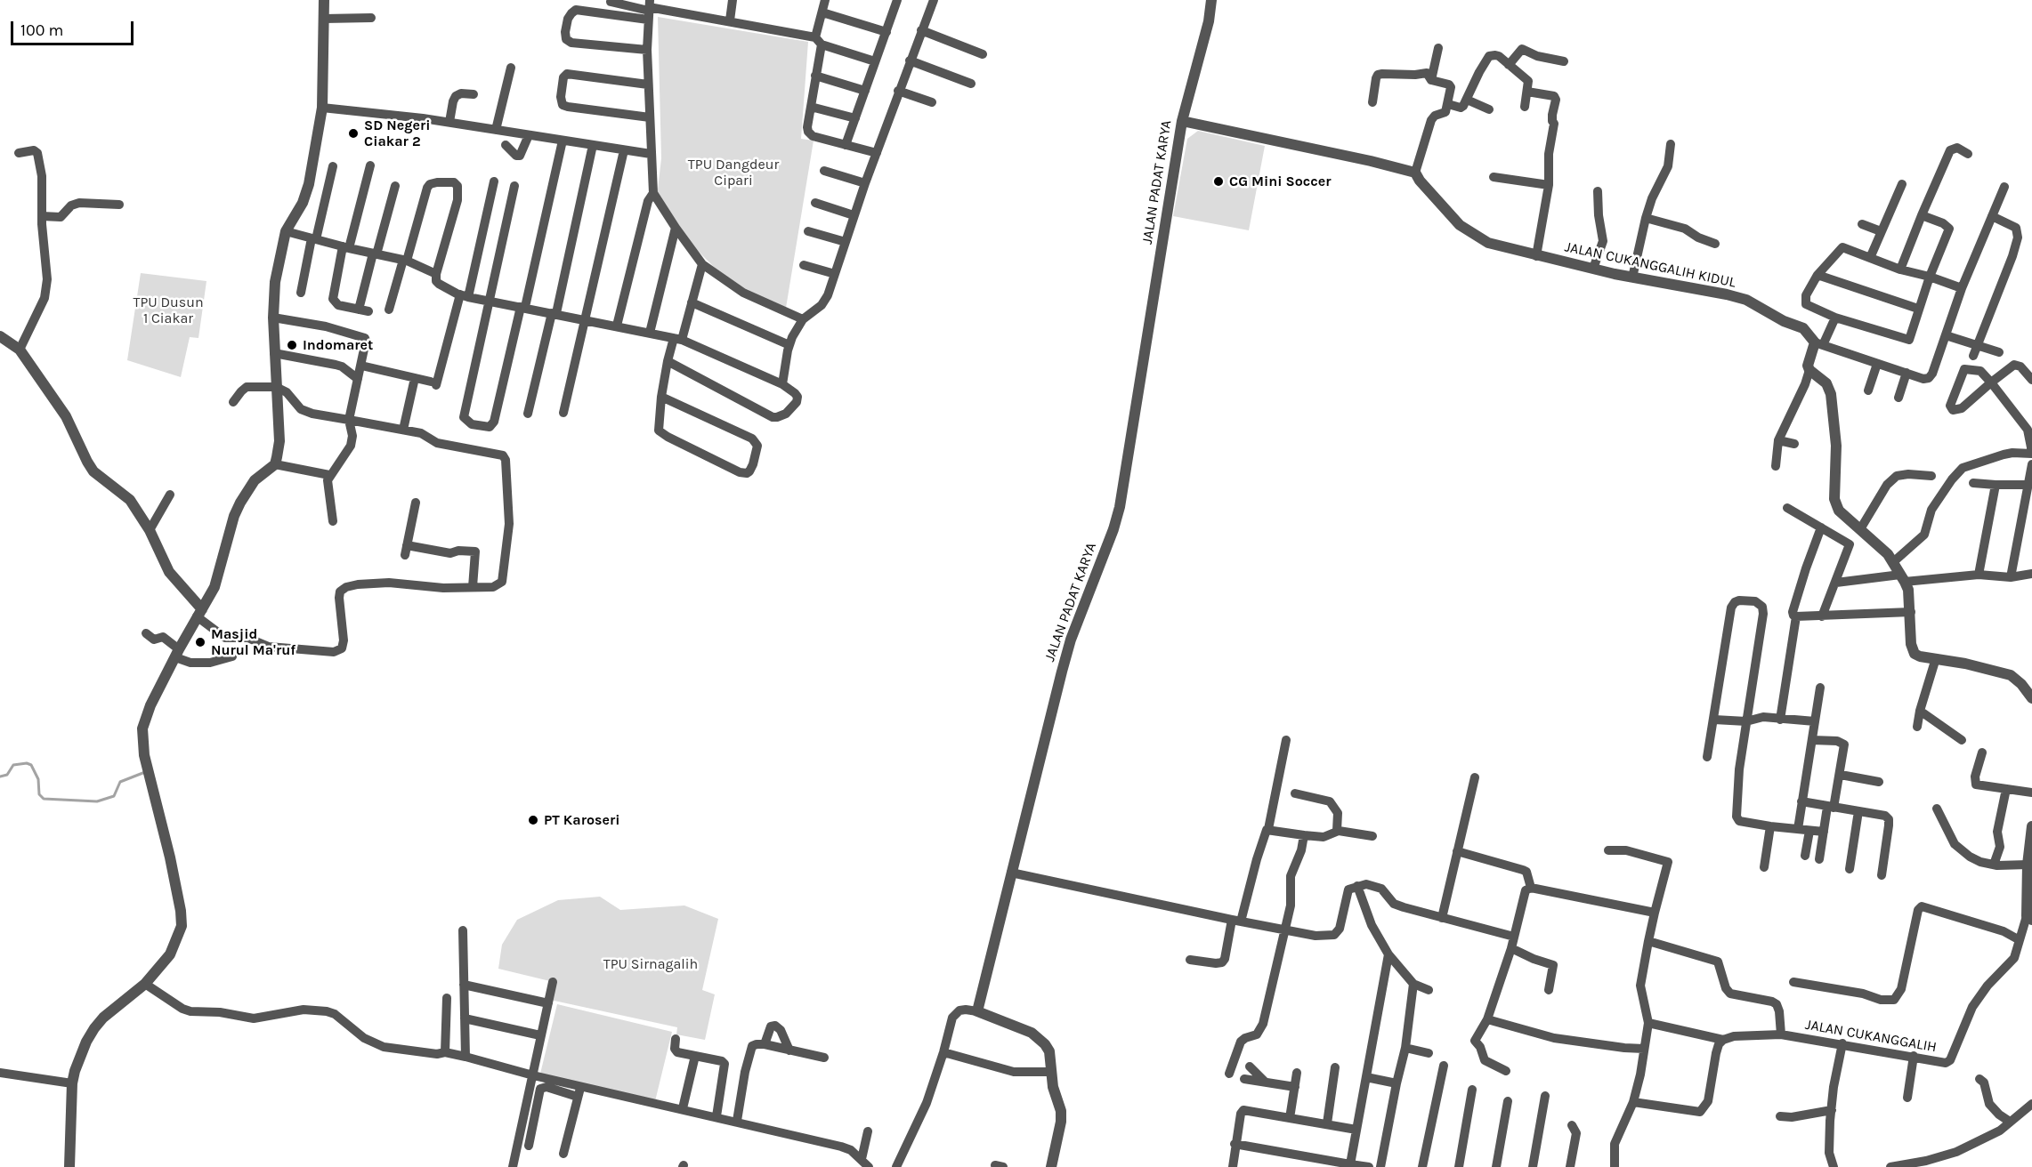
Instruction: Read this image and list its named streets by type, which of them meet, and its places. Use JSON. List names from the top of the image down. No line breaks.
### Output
{"streets":{"street":["JALAN PADAT KARYA","JALAN CUKANGGALIH KIDUL","JALAN CUKANGGALIH"]},"parks":["TPU Dangdeur Cipari","TPU Dusun 1 Ciakar","TPU Sirnagalih"],"places":["SD Negeri Ciakar 2","CG Mini Soccer","Indomaret","Masjid Nurul Ma'ruf","PT Karoseri"],"scale_bar":"100 m"}
